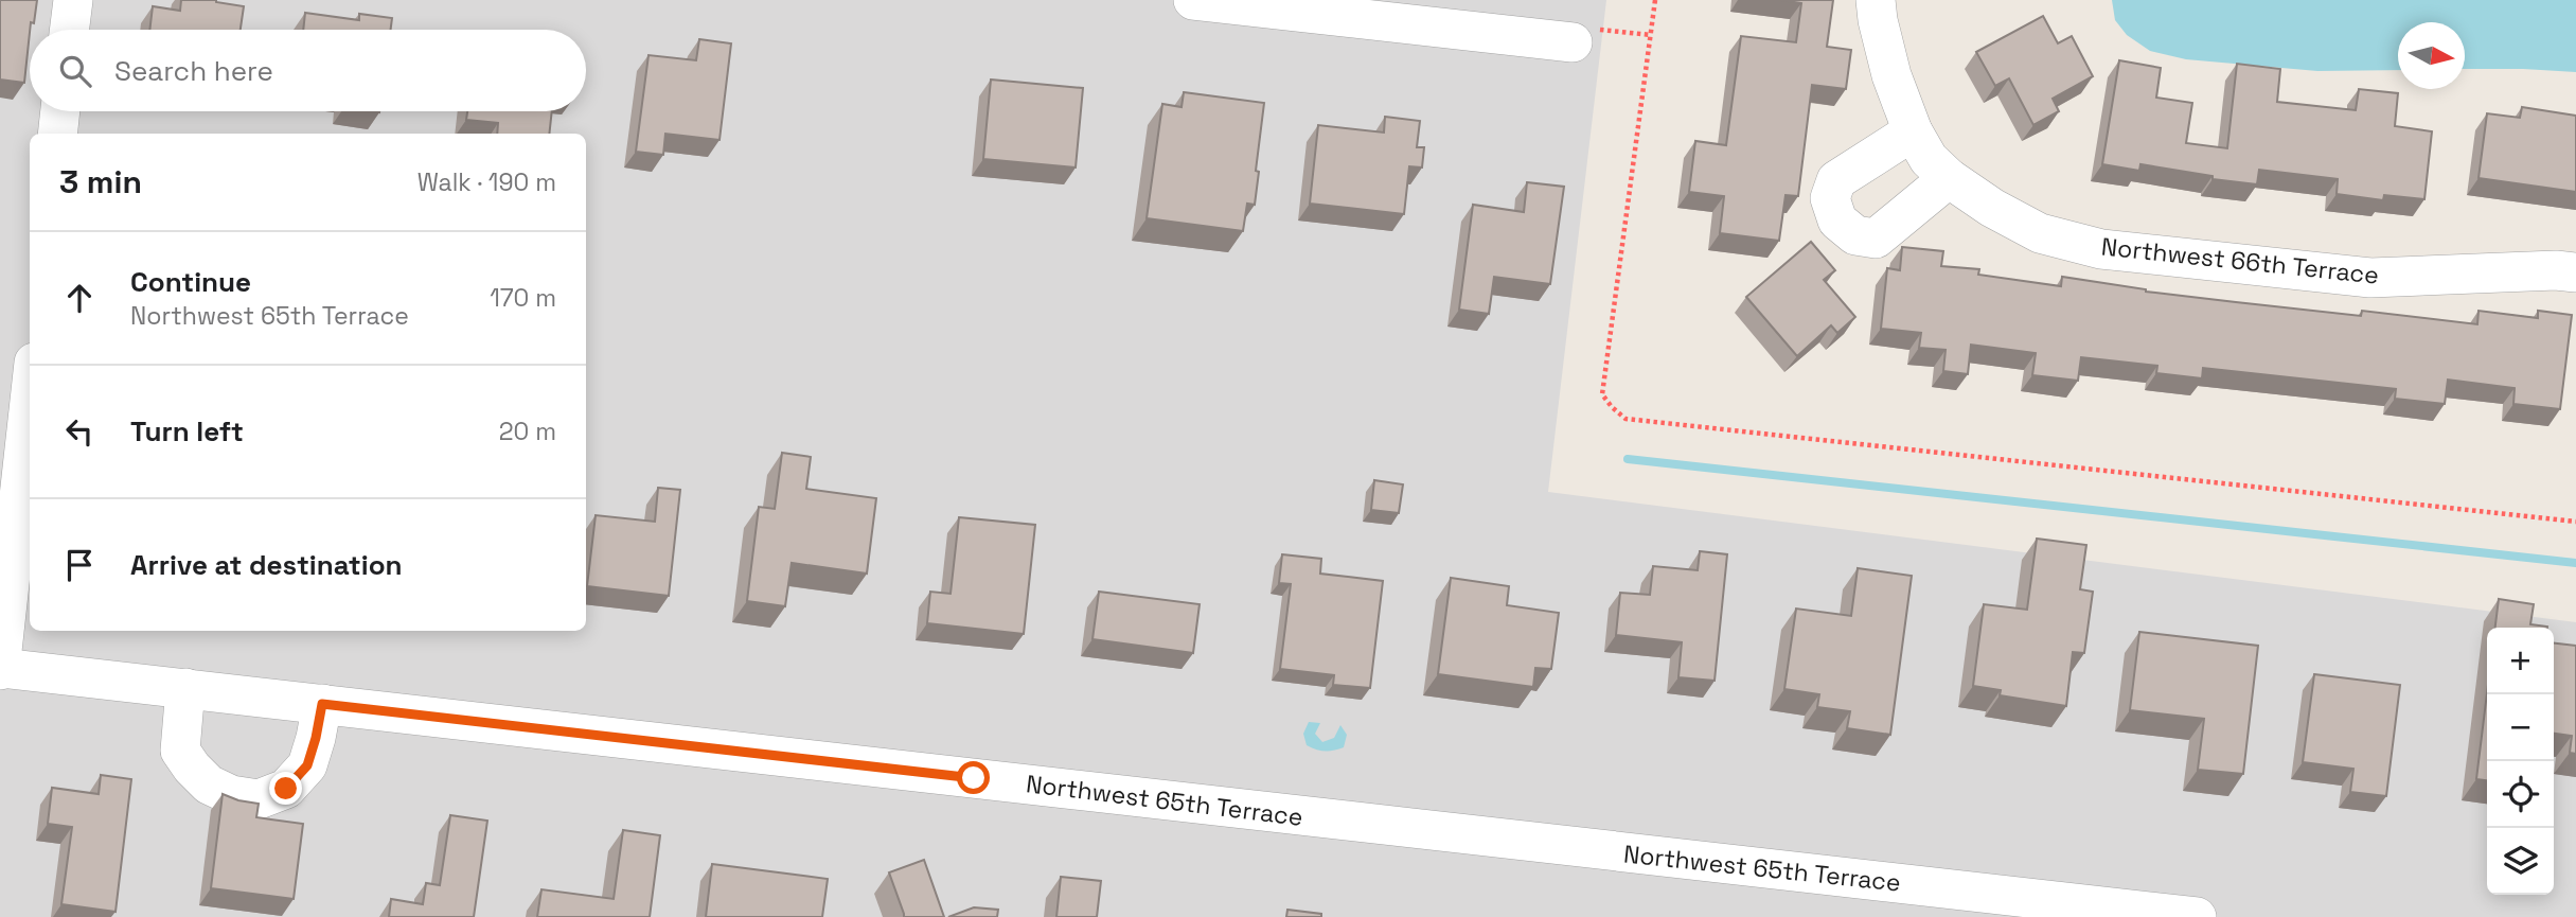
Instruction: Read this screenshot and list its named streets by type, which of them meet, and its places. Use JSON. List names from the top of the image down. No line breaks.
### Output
{"streets":{"street":["Northwest 66th Terrace","Northwest 65th Terrace"]},"north":"right","page":{"search":"Search here","heading":["3 min","Walk · 190 m"],"list":[["Continue","Northwest 65th Terrace","170 m"],["Turn left","20 m"],"Arrive at destination"],"map_buttons":["+","−"]}}
